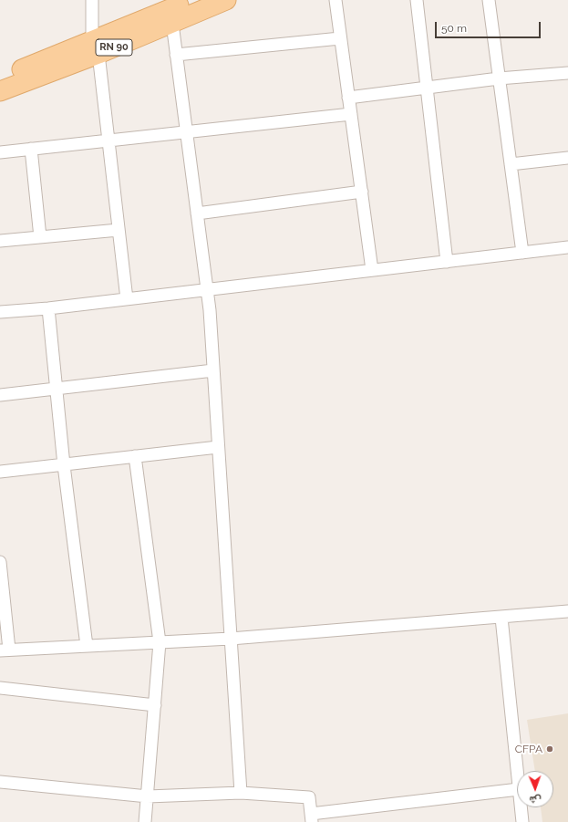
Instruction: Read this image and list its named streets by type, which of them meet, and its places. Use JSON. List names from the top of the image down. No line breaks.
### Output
{"streets":{"main road":["RN 90"]},"places":["CFPA"],"scale_bar":"50 m","north":"bottom"}
